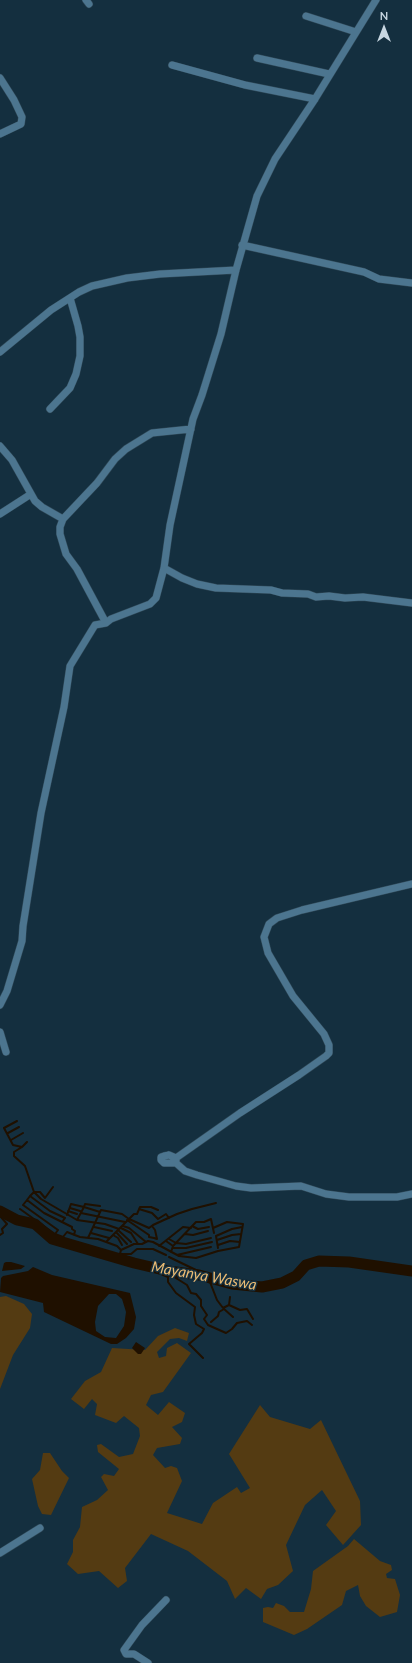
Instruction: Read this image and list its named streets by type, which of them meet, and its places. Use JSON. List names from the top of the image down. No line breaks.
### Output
{"water":["Mayanya Waswa"],"north":"top"}
